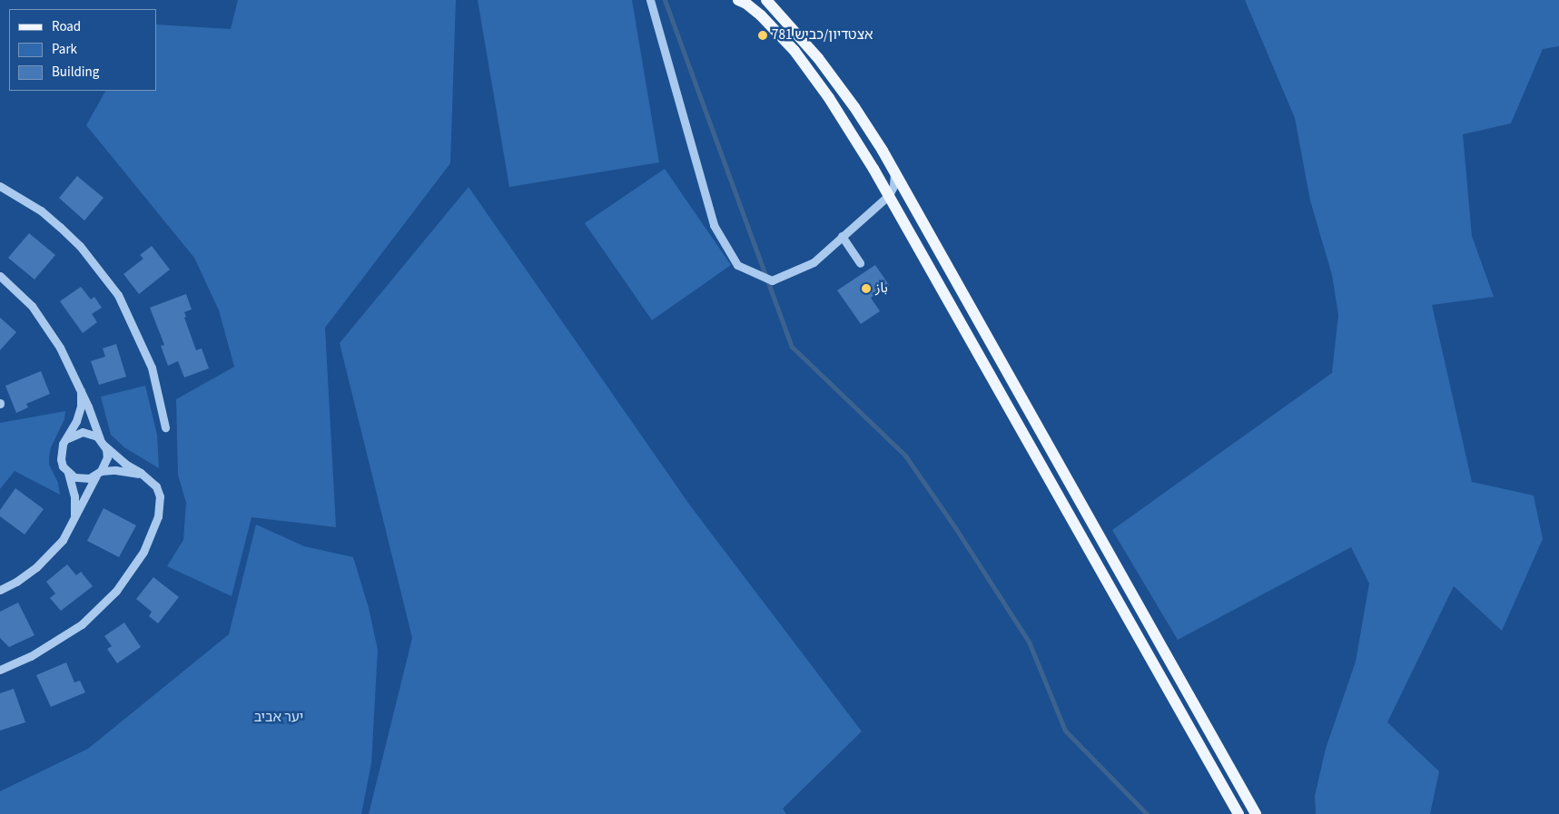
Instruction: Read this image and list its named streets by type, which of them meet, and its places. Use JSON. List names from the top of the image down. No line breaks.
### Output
{"parks":["יער אביב"],"places":["אצטדיון/כביש 781","باز"],"legend":["Road","Park","Building"]}
